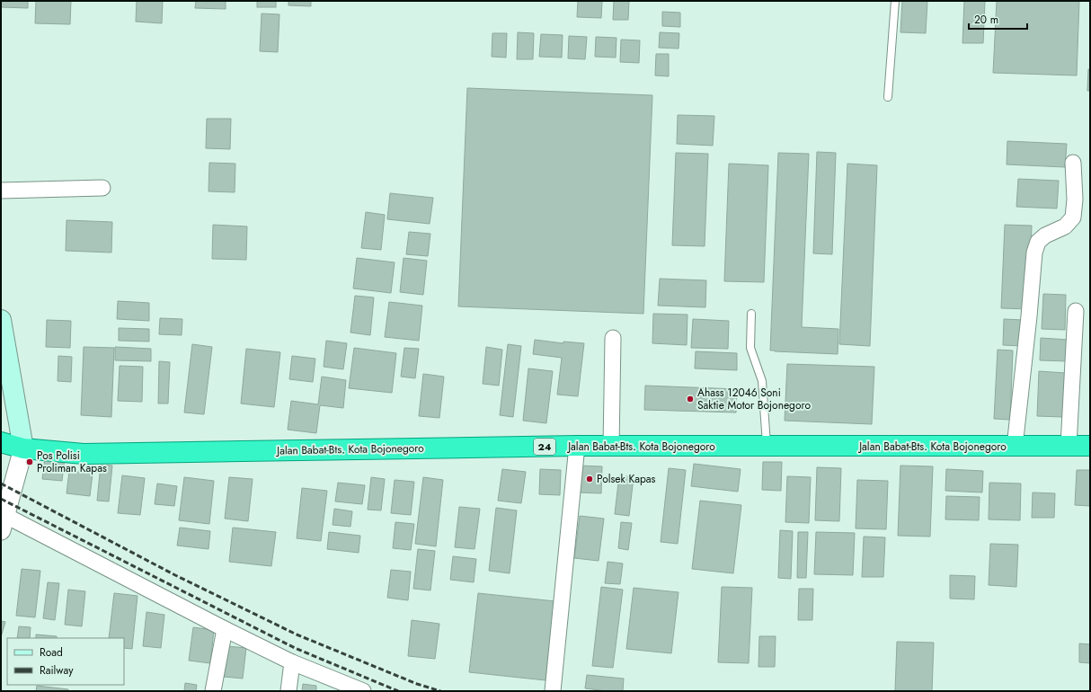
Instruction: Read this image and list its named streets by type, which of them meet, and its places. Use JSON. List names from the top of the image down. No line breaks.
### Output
{"streets":{"highway":["24","Jalan Babat-Bts. Kota Bojonegoro"]},"places":["Ahass 12046 Soni Saktie Motor Bojonegoro","Pos Polisi Proliman Kapas","Polsek Kapas"],"legend":["Road","Railway"],"scale_bar":"20 m"}
